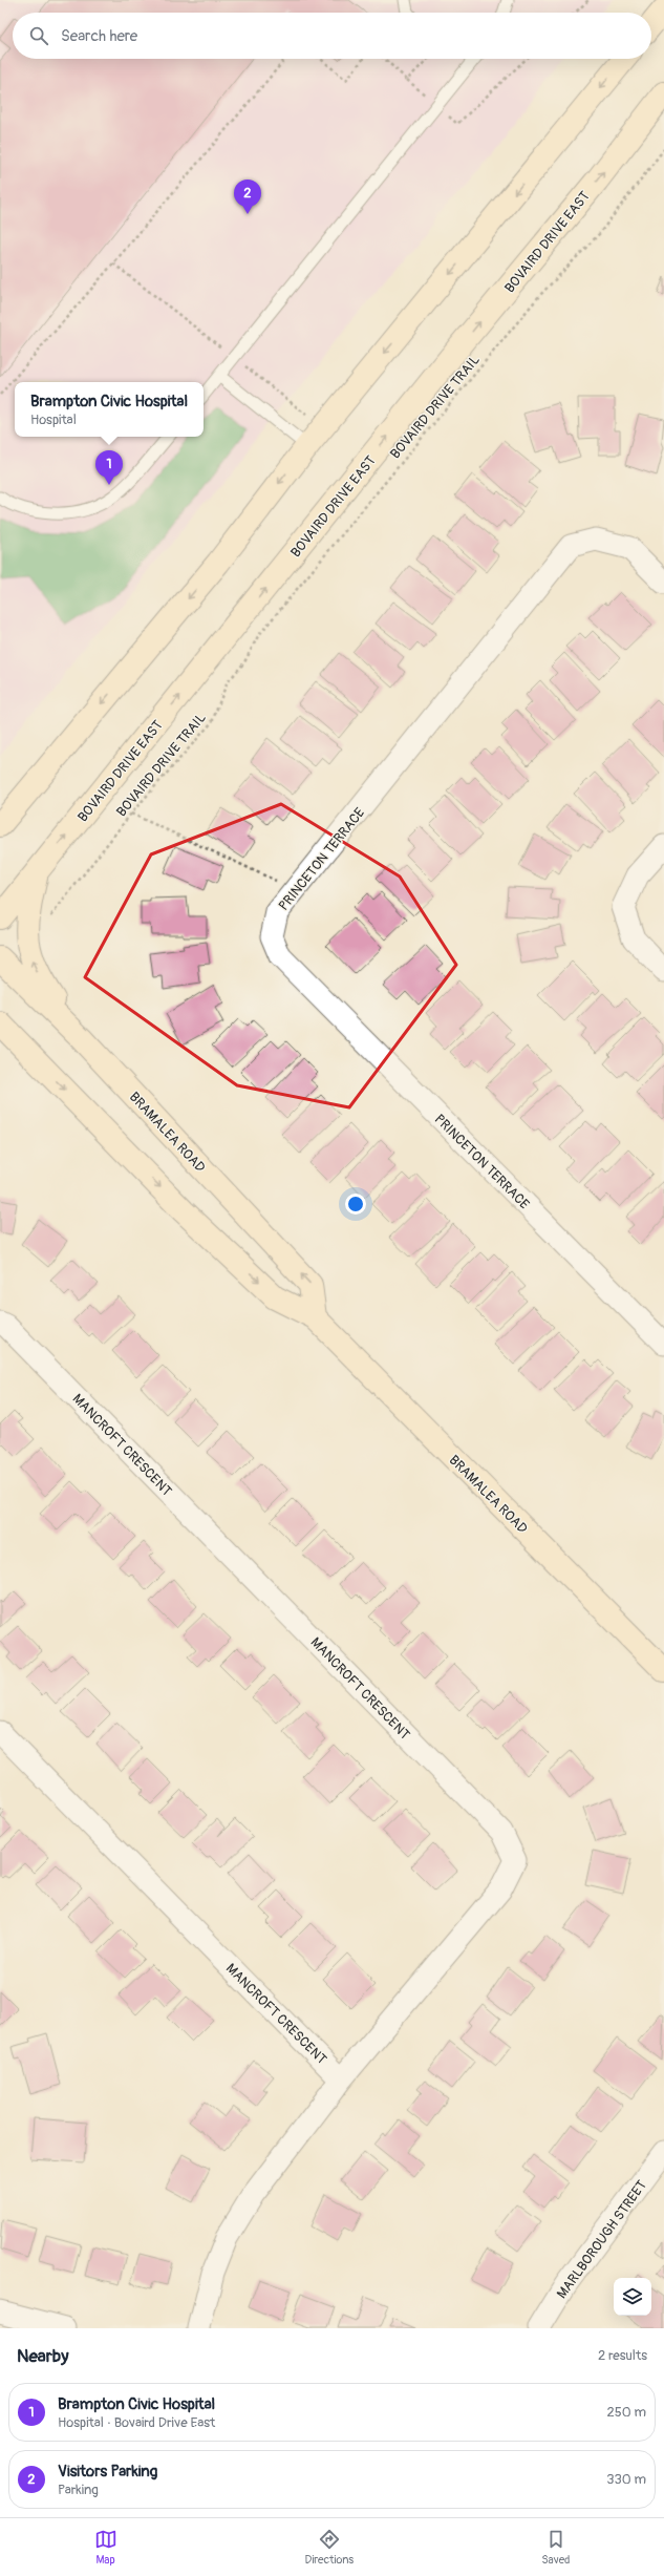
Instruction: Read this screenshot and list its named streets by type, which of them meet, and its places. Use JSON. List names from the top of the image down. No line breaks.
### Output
{"streets":{"main road":["BOVAIRD DRIVE EAST","BRAMALEA ROAD"],"street":["PRINCETON TERRACE","MANCROFT CRESCENT","MARLBOROUGH STREET"],"path":["BOVAIRD DRIVE TRAIL"]},"page":{"search":"Search here","pins":["2","1"],"popup":["Brampton Civic Hospital","Hospital"],"heading":["Nearby","2 results"],"list":[{"mark":"1","name":"Brampton Civic Hospital","note":"Hospital · Bovaird Drive East","value":"250 m"},{"mark":"2","name":"Visitors Parking","note":"Parking","value":"330 m"}],"nav":["Map","Directions","Saved"]}}
